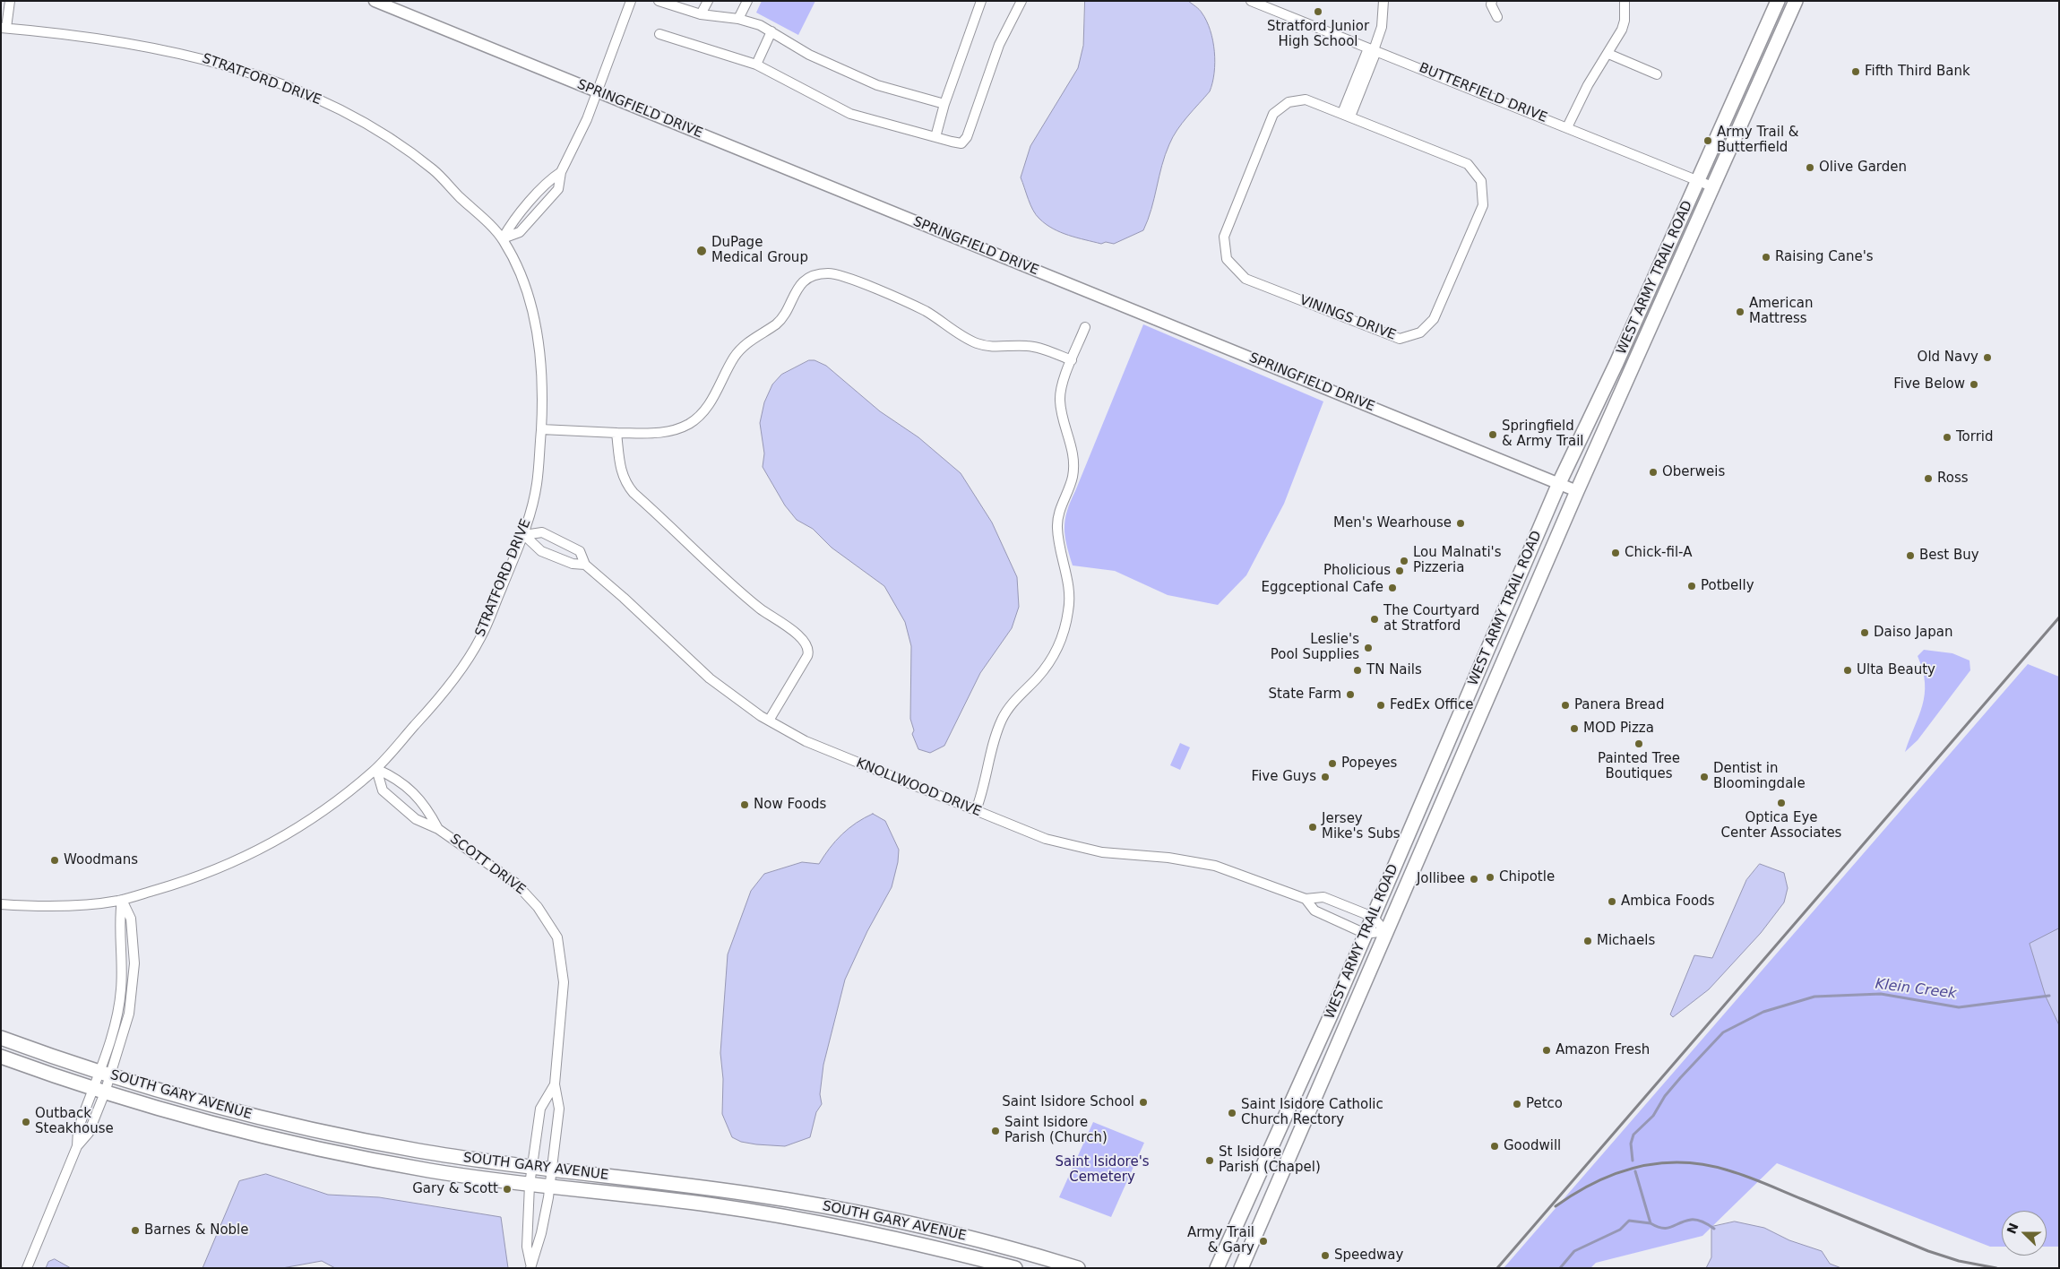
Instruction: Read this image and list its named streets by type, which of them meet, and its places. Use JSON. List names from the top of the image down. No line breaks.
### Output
{"streets":{"main road":["WEST ARMY TRAIL ROAD","SOUTH GARY AVENUE"],"street":["STRATFORD DRIVE","BUTTERFIELD DRIVE","SPRINGFIELD DRIVE","VININGS DRIVE","KNOLLWOOD DRIVE","SCOTT DRIVE"]},"crossings":[["STRATFORD DRIVE","KNOLLWOOD DRIVE"],["STRATFORD DRIVE","SCOTT DRIVE"],["BUTTERFIELD DRIVE","WEST ARMY TRAIL ROAD"],["SPRINGFIELD DRIVE","WEST ARMY TRAIL ROAD"],["WEST ARMY TRAIL ROAD","KNOLLWOOD DRIVE"],["SCOTT DRIVE","SOUTH GARY AVENUE"]],"water":["Klein Creek"],"parks":["Saint Isidore's Cemetery"],"places":["Stratford Junior High School","Fifth Third Bank","Army Trail & Butterfield","Olive Garden","DuPage Medical Group","Raising Cane's","American Mattress","Old Navy","Five Below","Springfield & Army Trail","Torrid","Oberweis","Ross","Men's Wearhouse","Chick-fil-A","Best Buy","Lou Malnati's Pizzeria","Pholicious","Potbelly","Eggceptional Cafe","The Courtyard at Stratford","Daiso Japan","Leslie's Pool Supplies","TN Nails","Ulta Beauty","State Farm","FedEx Office","Panera Bread","MOD Pizza","Painted Tree Boutiques","Popeyes","Five Guys","Dentist in Bloomingdale","Optica Eye Center Associates","Now Foods","Jersey Mike's Subs","Woodmans","Chipotle","Jollibee","Ambica Foods","Michaels","Amazon Fresh","Saint Isidore School","Petco","Saint Isidore Catholic Church Rectory","Outback Steakhouse","Saint Isidore Parish (Church)","Goodwill","St Isidore Parish (Chapel)","Gary & Scott","Barnes & Noble","Army Trail & Gary","Speedway"],"north":"left"}
